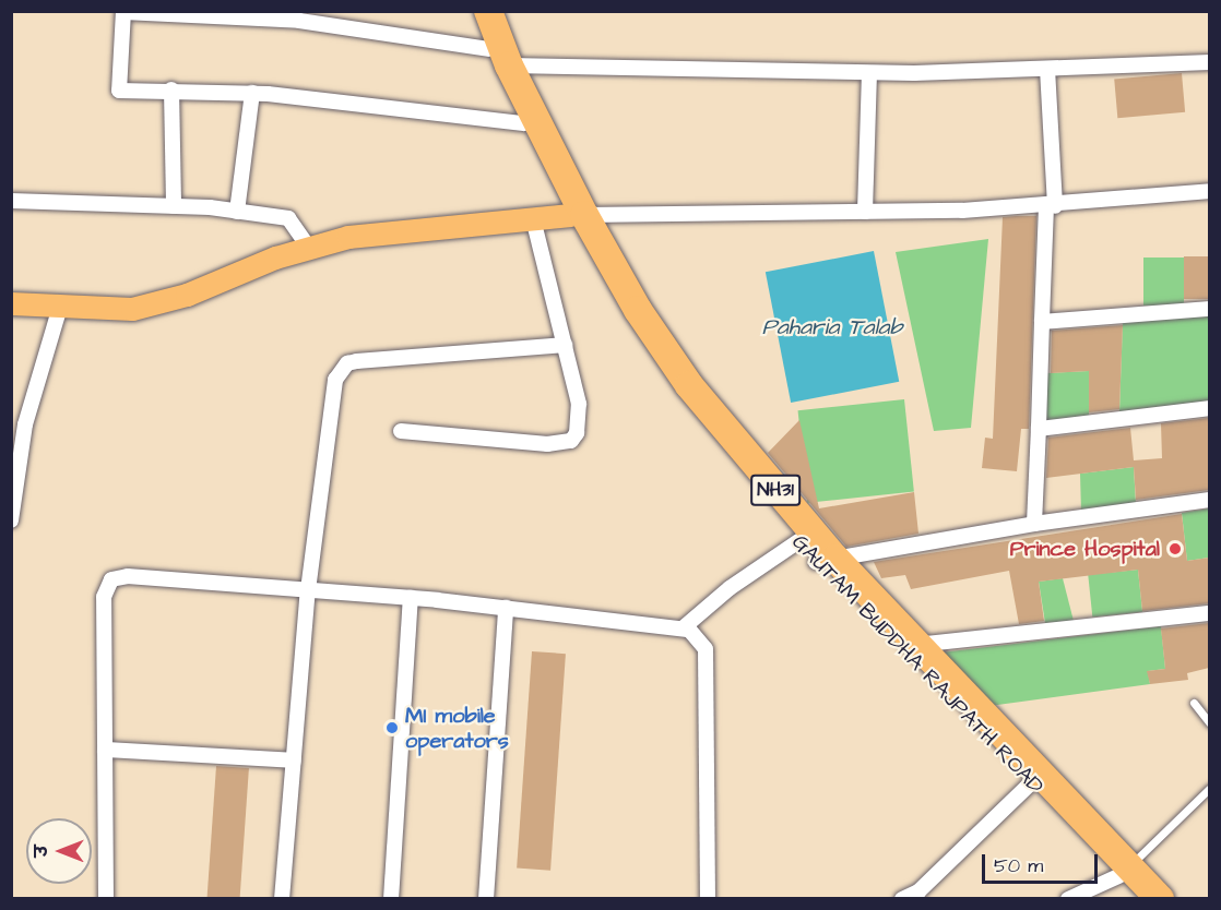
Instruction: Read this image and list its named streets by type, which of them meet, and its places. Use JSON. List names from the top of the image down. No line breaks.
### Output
{"streets":{"highway":["NH31","GAUTAM BUDDHA RAJPATH ROAD"]},"crossings":[["NH31","GAUTAM BUDDHA RAJPATH ROAD"]],"water":["Paharia Talab"],"places":["Prince Hospital","MI mobile operators"],"scale_bar":"50 m","north":"left"}
